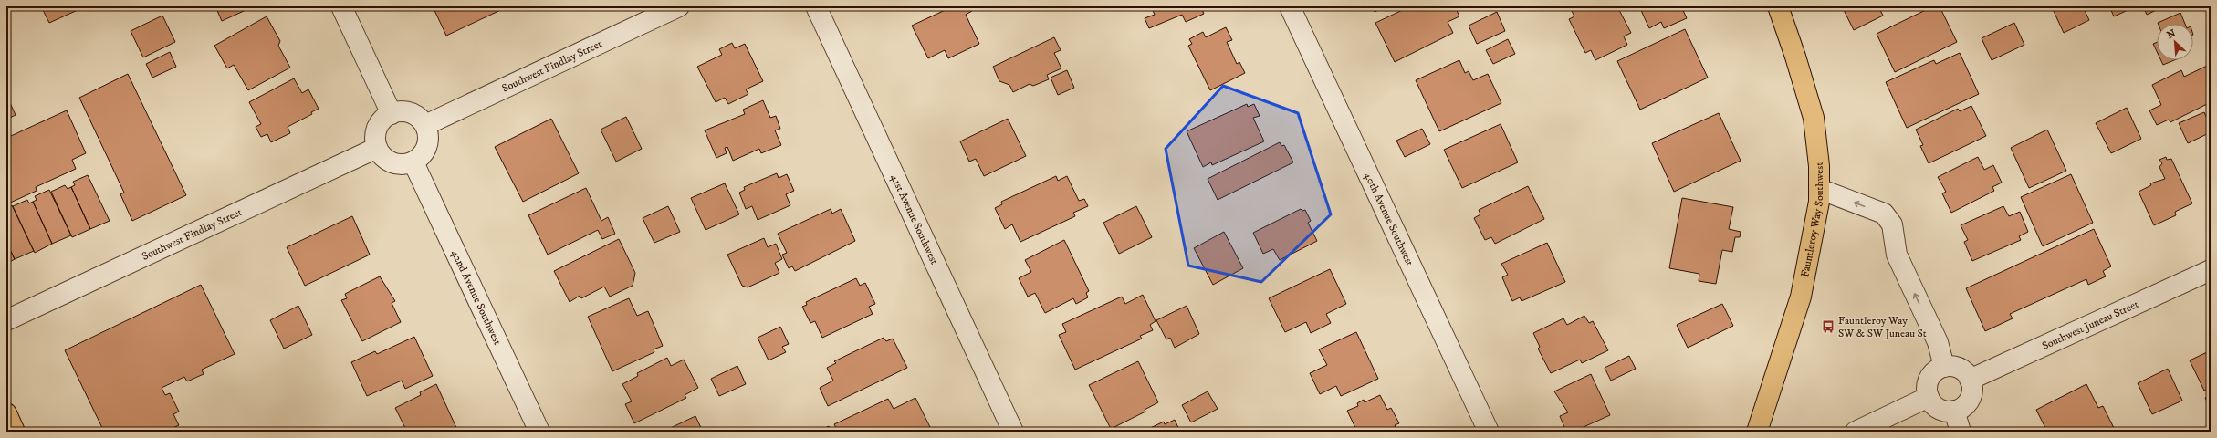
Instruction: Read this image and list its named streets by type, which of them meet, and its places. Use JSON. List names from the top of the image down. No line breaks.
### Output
{"streets":{"main road":["Fauntleroy Way Southwest"],"street":["Southwest Findlay Street","41st Avenue Southwest","40th Avenue Southwest","42nd Avenue Southwest","Southwest Juneau Street"]},"crossings":[["Southwest Findlay Street","42nd Avenue Southwest"]],"places":{"bus stop":["Fauntleroy Way SW & SW Juneau St"]},"north":"top left"}
